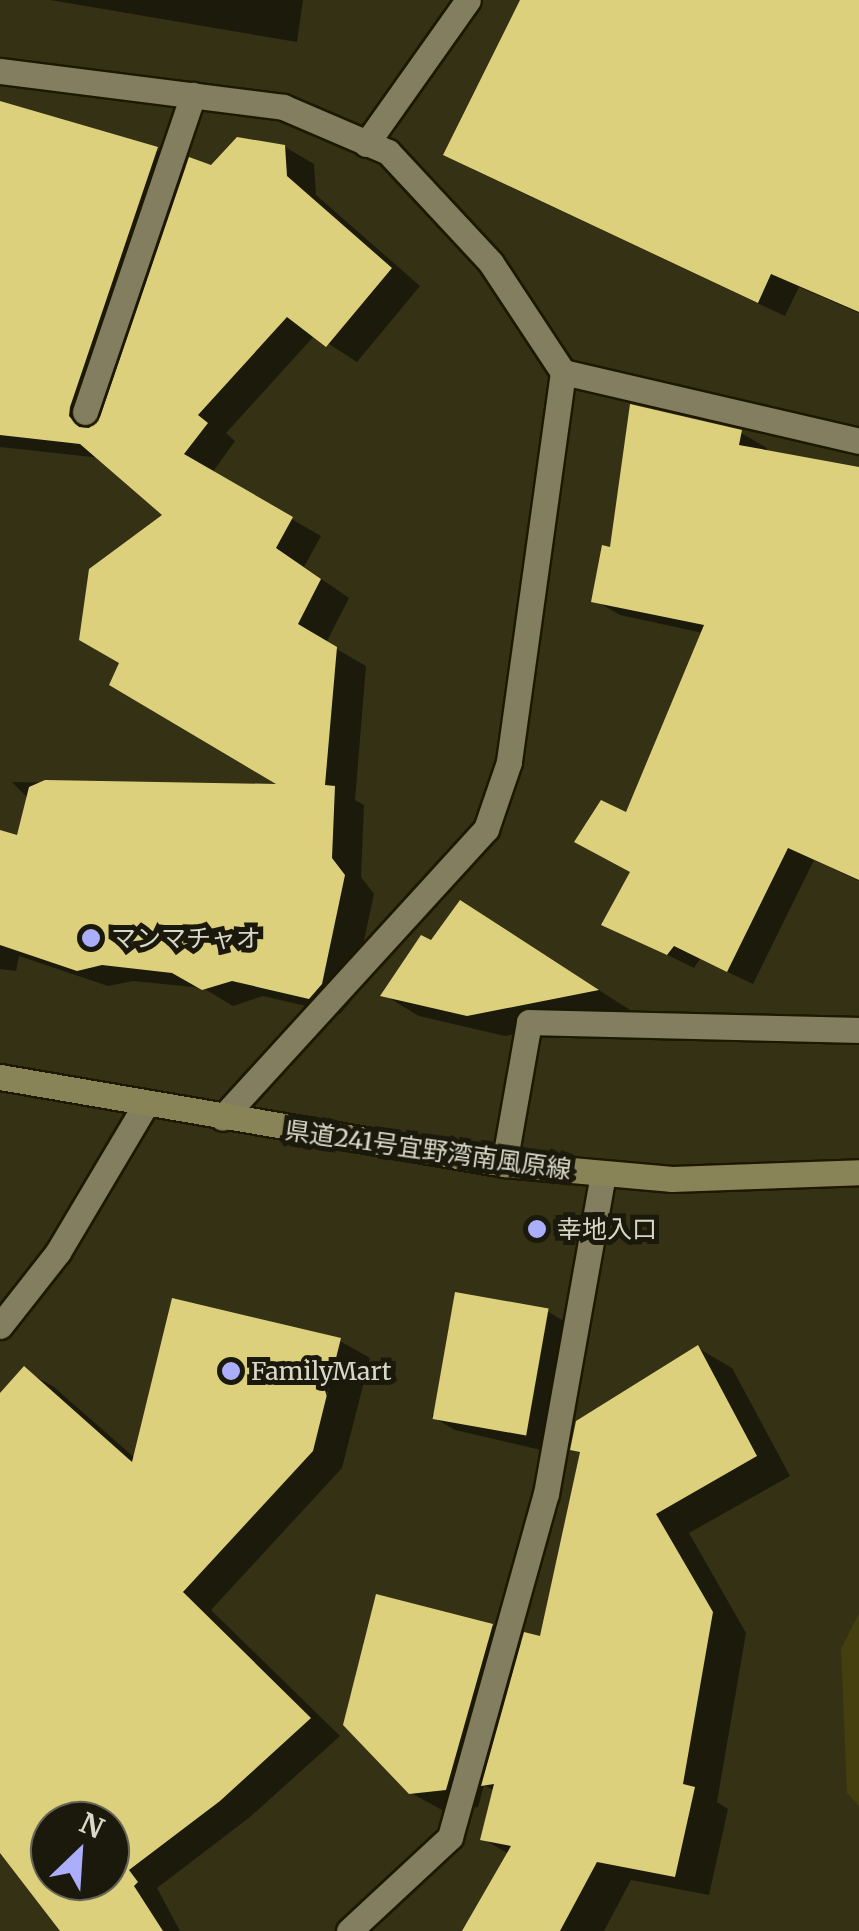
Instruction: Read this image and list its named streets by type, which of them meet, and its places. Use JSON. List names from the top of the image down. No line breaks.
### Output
{"streets":{"main road":["県道241号宜野湾南風原線"]},"places":["マンマチャオ","幸地入口","FamilyMart"],"north":"top right"}
